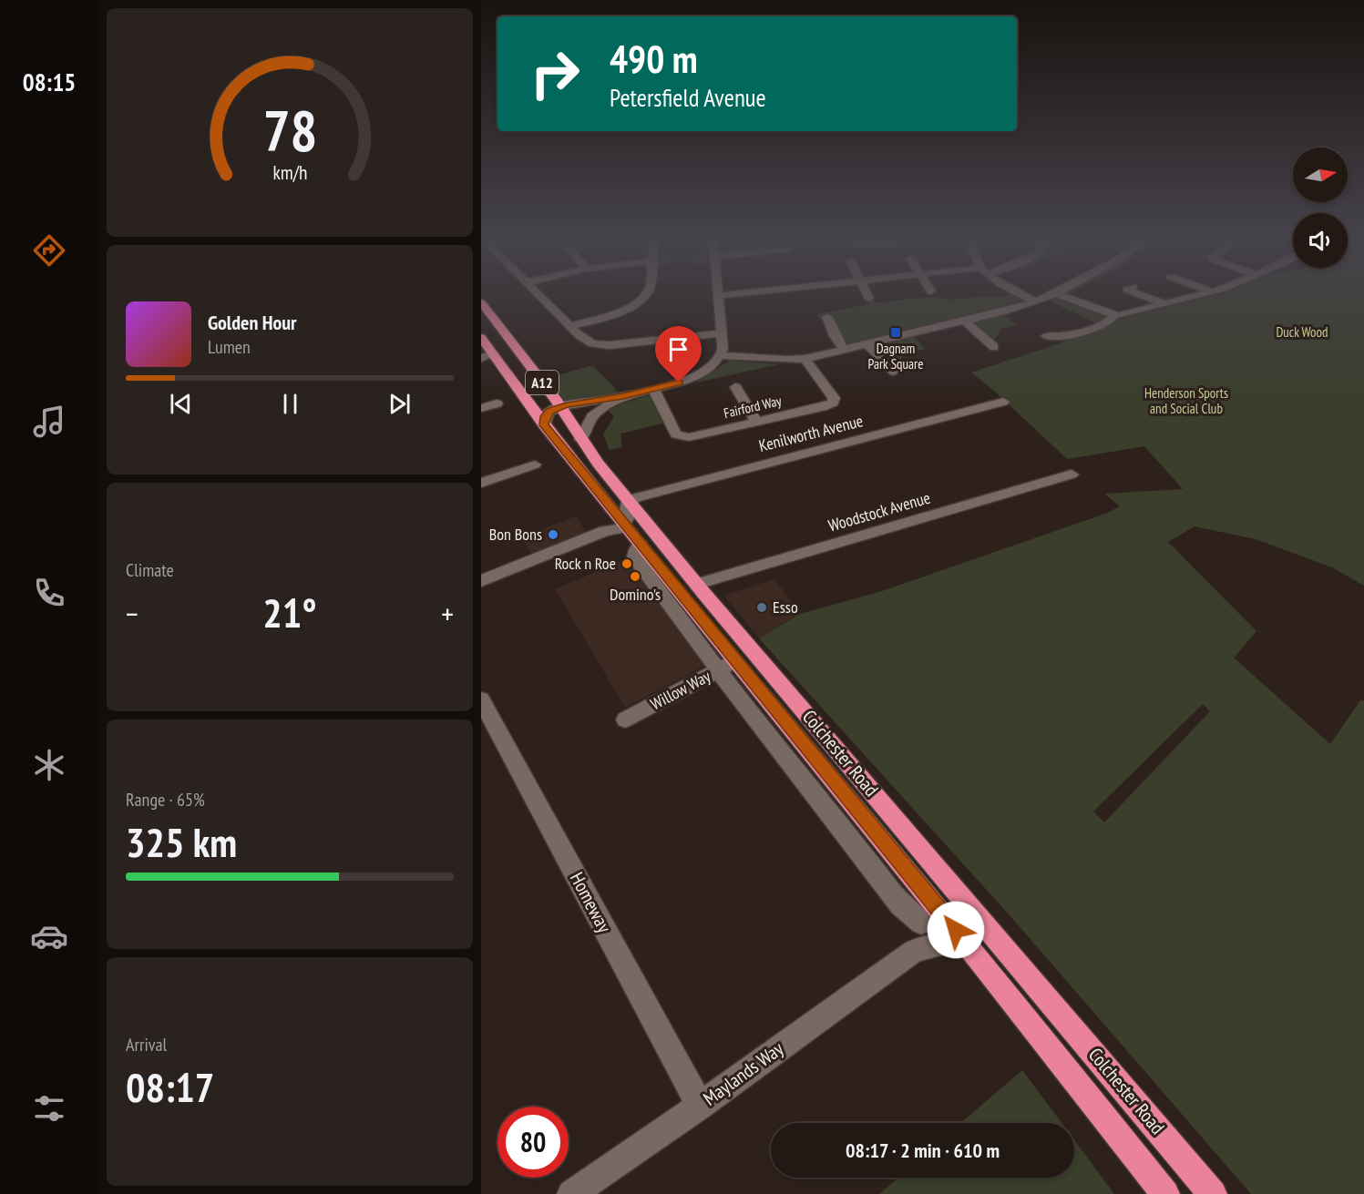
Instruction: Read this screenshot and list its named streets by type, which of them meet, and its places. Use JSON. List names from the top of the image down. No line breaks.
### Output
{"streets":{"highway":["A12","Colchester Road"],"street":["Fairford Way","Kenilworth Avenue","Woodstock Avenue","Willow Way","Homeway","Maylands Way"]},"crossings":[["Kenilworth Avenue","Colchester Road"],["Woodstock Avenue","Colchester Road"],["Willow Way","Colchester Road"],["Colchester Road","Maylands Way"],["Homeway","Maylands Way"]],"parks":["Duck Wood","Henderson Sports and Social Club"],"places":{"transit":["Dagnam Park Square"],"other":["Bon Bons","Rock n Roe","Domino's","Esso"]},"north":"right","page":{"tabs":"08:15","turn":["490 m","Petersfield Avenue"],"song":["Golden Hour","Lumen"],"tile":["Climate",["Range · 65%","325 km"],["Arrival","08:17"]],"heat":["−","21°","+"],"limit":"80","trip":"08:17 · 2 min · 610 m","gauge":["78","km/h"]}}
